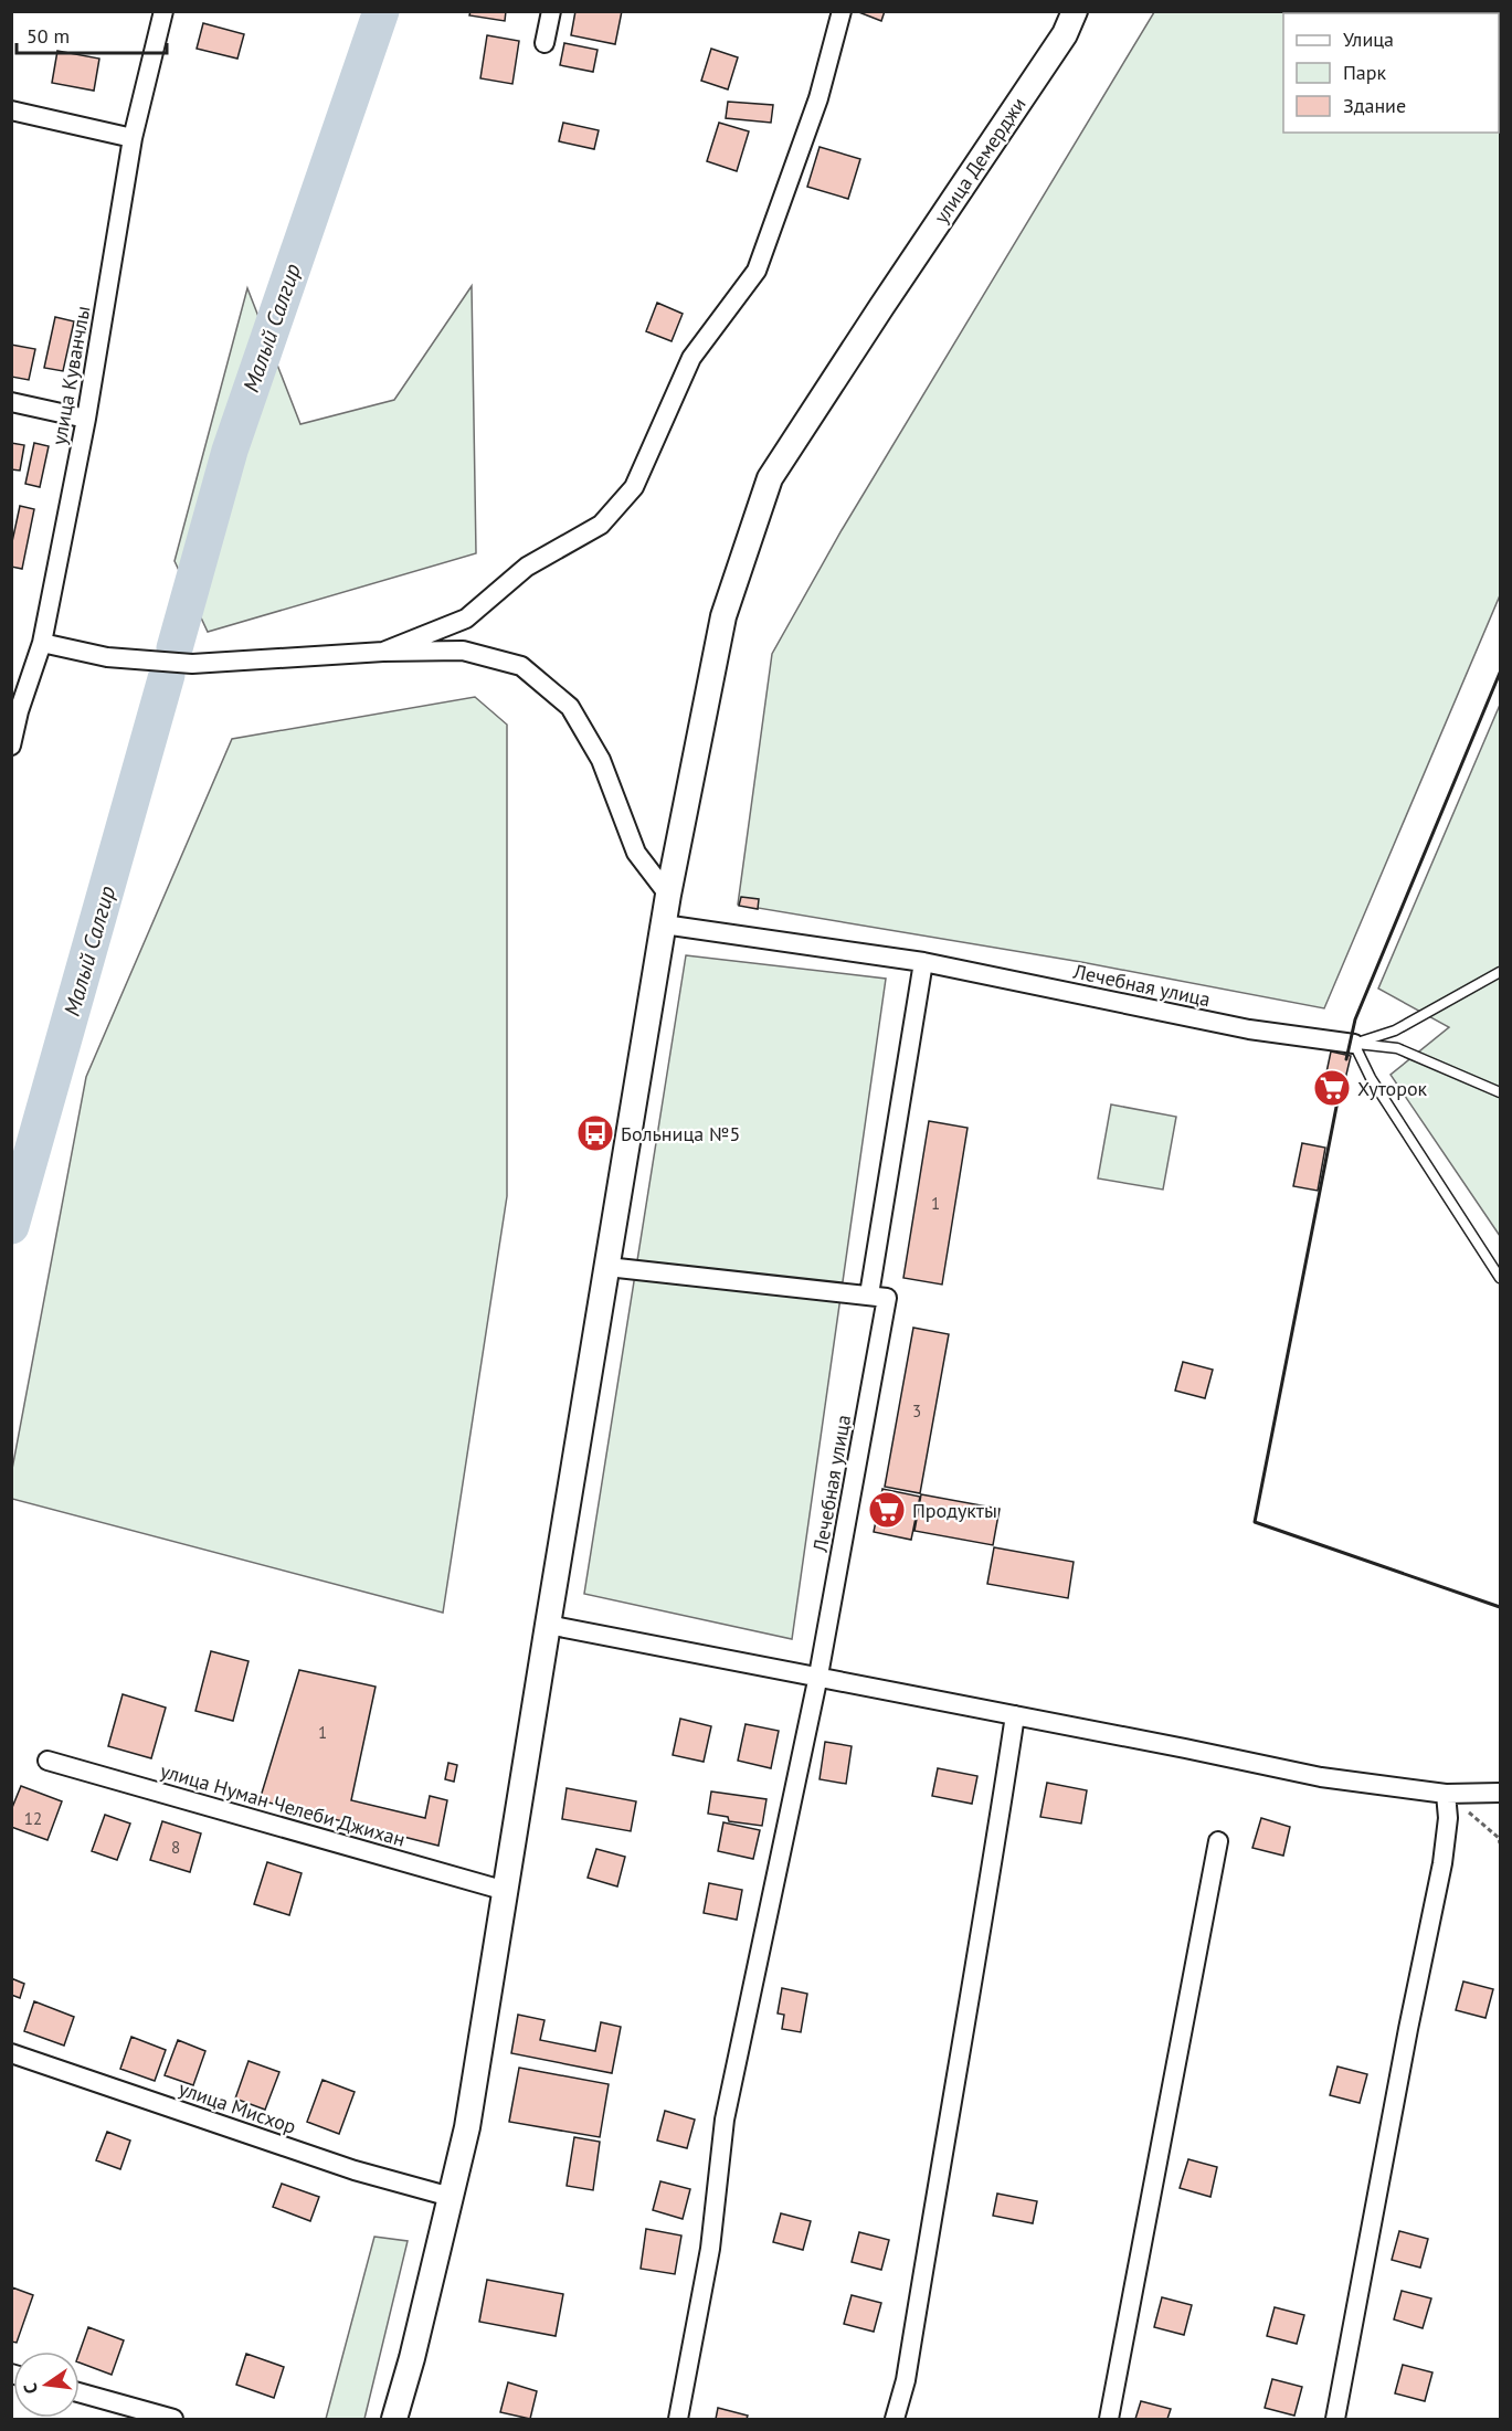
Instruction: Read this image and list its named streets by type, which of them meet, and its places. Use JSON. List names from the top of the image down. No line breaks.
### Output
{"streets":{"main road":["улица Демерджи"],"street":["улица Куванчлы","Лечебная улица","улица Нуман Челеби Джихан","улица Мисхор"]},"crossings":[["улица Демерджи","Лечебная улица"],["улица Демерджи","улица Нуман Челеби Джихан"],["улица Демерджи","улица Мисхор"]],"water":["Малый Салгир"],"places":{"supermarket":["Хуторок","Продукты"],"bus stop":["Больница №5"]},"house_numbers":["1","3","1","12","8"],"legend":["Улица","Парк","Здание"],"scale_bar":"50 m","north":"left"}
